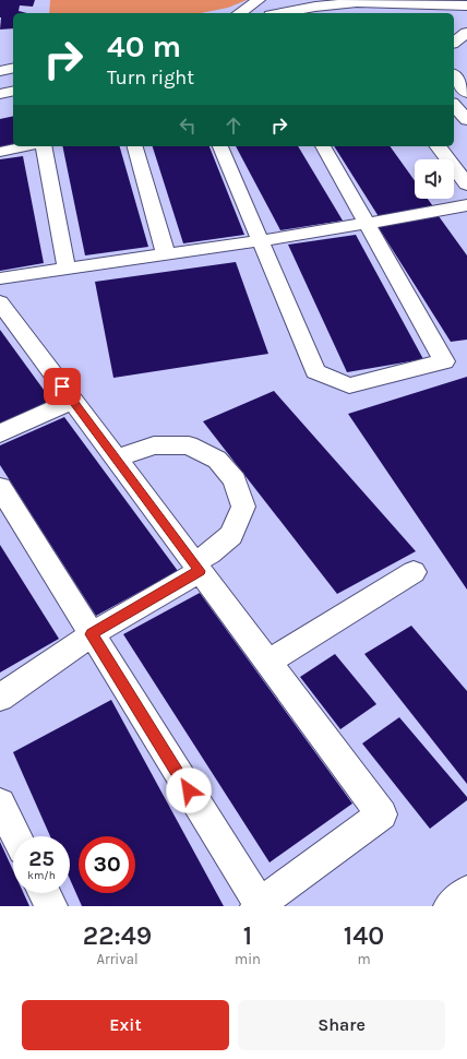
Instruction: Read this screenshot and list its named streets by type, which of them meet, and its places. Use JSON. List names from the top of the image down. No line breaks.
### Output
{"page":{"turn":["40 m","Turn right"],"speed":"25 km/h","limit":"30","eta":["22:49","Arrival","1","min","140","m"],"buttons":["Exit","Share"]}}
